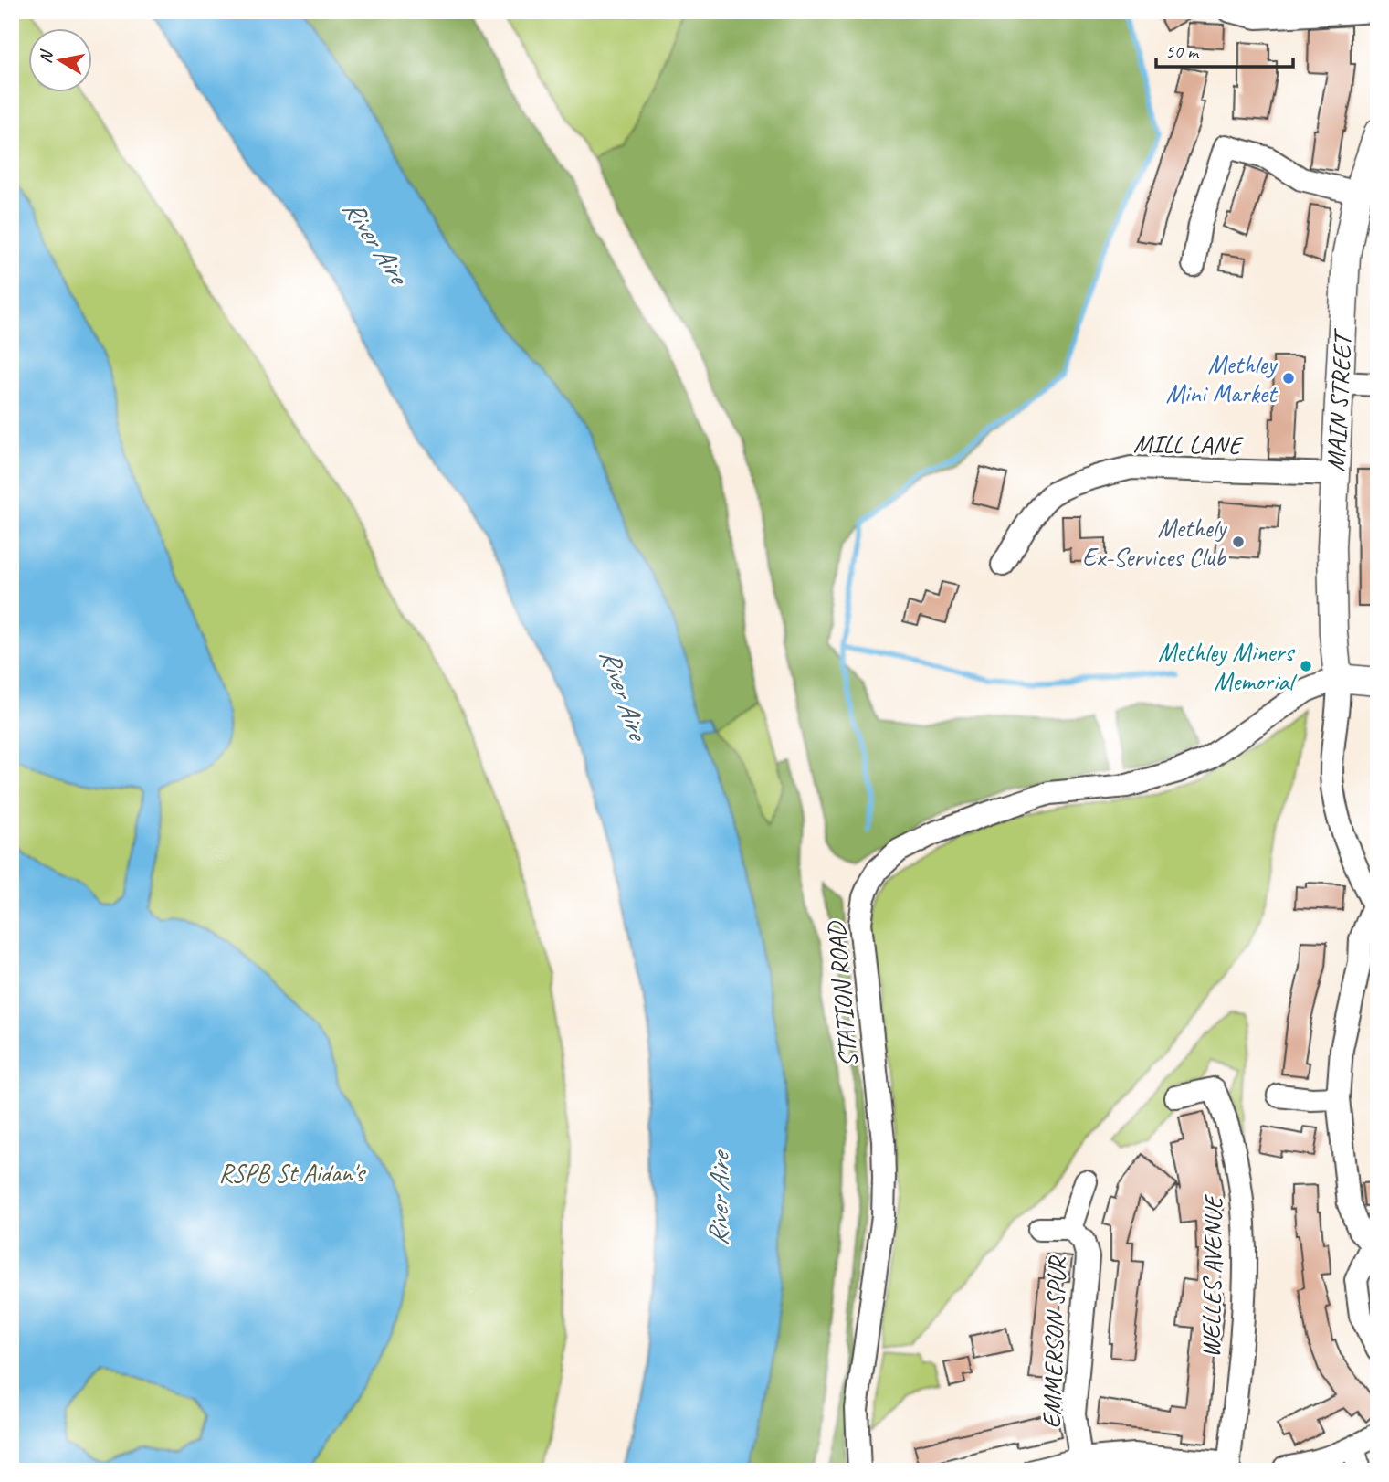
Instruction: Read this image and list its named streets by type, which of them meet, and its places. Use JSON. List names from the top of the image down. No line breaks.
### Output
{"streets":{"street":["MAIN STREET","MILL LANE","STATION ROAD","WELLES AVENUE","EMMERSON SPUR"]},"crossings":[["MAIN STREET","MILL LANE"],["MAIN STREET","STATION ROAD"]],"water":["River Aire"],"parks":["RSPB St Aidan's"],"places":["Methley Mini Market","Methely Ex-Services Club","Methley Miners Memorial"],"scale_bar":"50 m","north":"left"}
